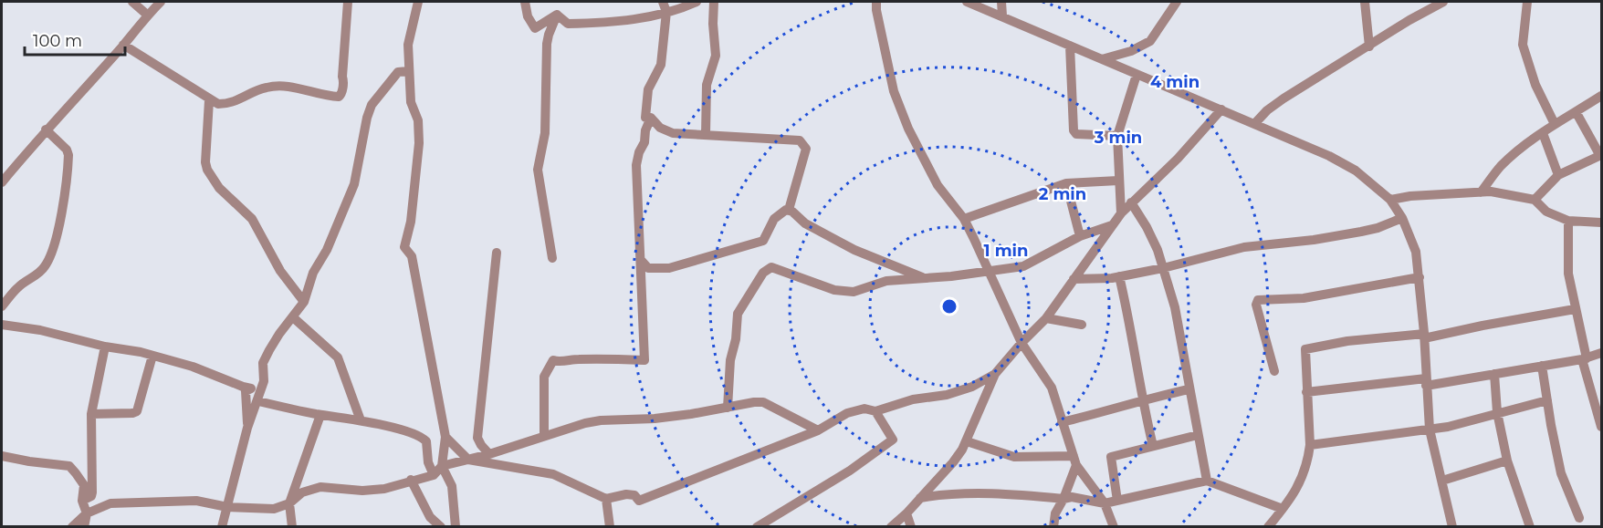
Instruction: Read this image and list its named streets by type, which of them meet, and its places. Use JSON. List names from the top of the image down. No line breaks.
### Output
{"scale_bar":"100 m","rings":["4 min","3 min","2 min","1 min"]}
